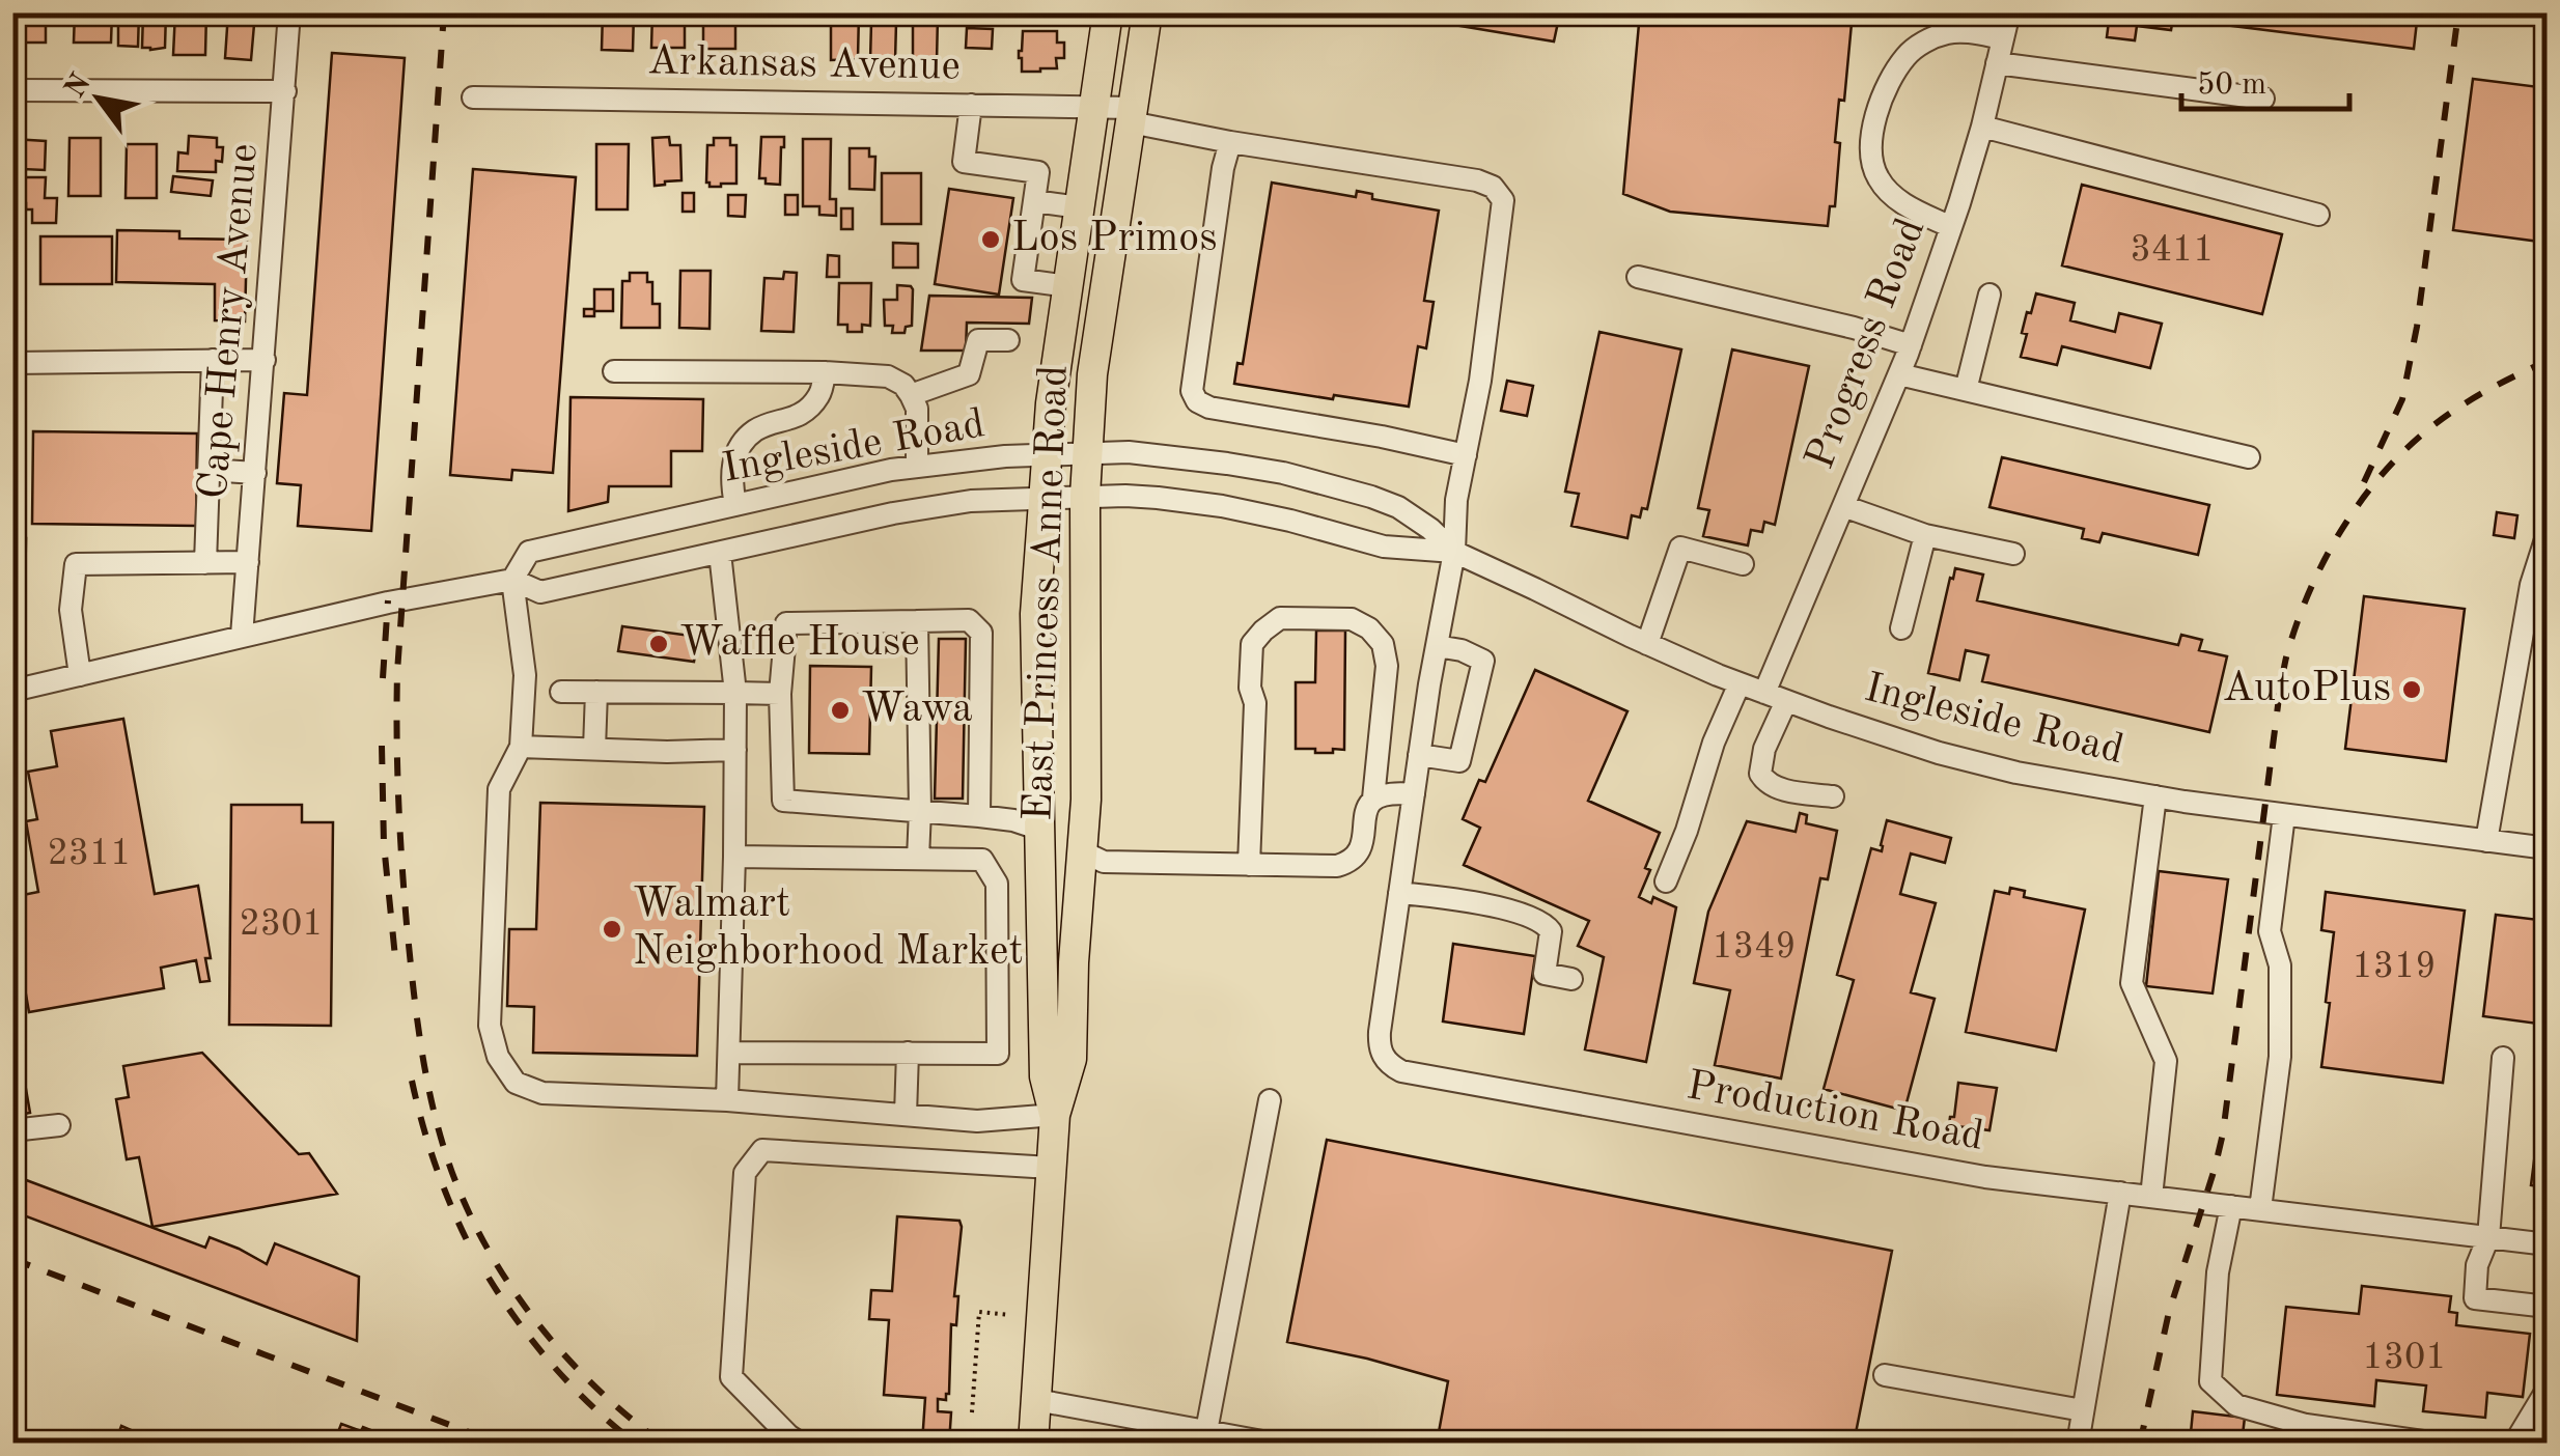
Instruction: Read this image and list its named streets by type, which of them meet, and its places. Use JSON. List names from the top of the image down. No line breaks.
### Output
{"streets":{"main road":["East Princess Anne Road"],"street":["Arkansas Avenue","Cape Henry Avenue","Progress Road","Ingleside Road","Production Road"]},"crossings":[["Arkansas Avenue","East Princess Anne Road"],["Arkansas Avenue","Production Road"],["Cape Henry Avenue","Ingleside Road"],["Progress Road","Ingleside Road"],["Ingleside Road","East Princess Anne Road"],["Ingleside Road","Production Road"]],"places":["Los Primos","Waffle House","AutoPlus","Wawa","Walmart Neighborhood Market"],"house_numbers":["3411","2311","2301","1349","1319","1301"],"scale_bar":"50 m","north":"top left"}
